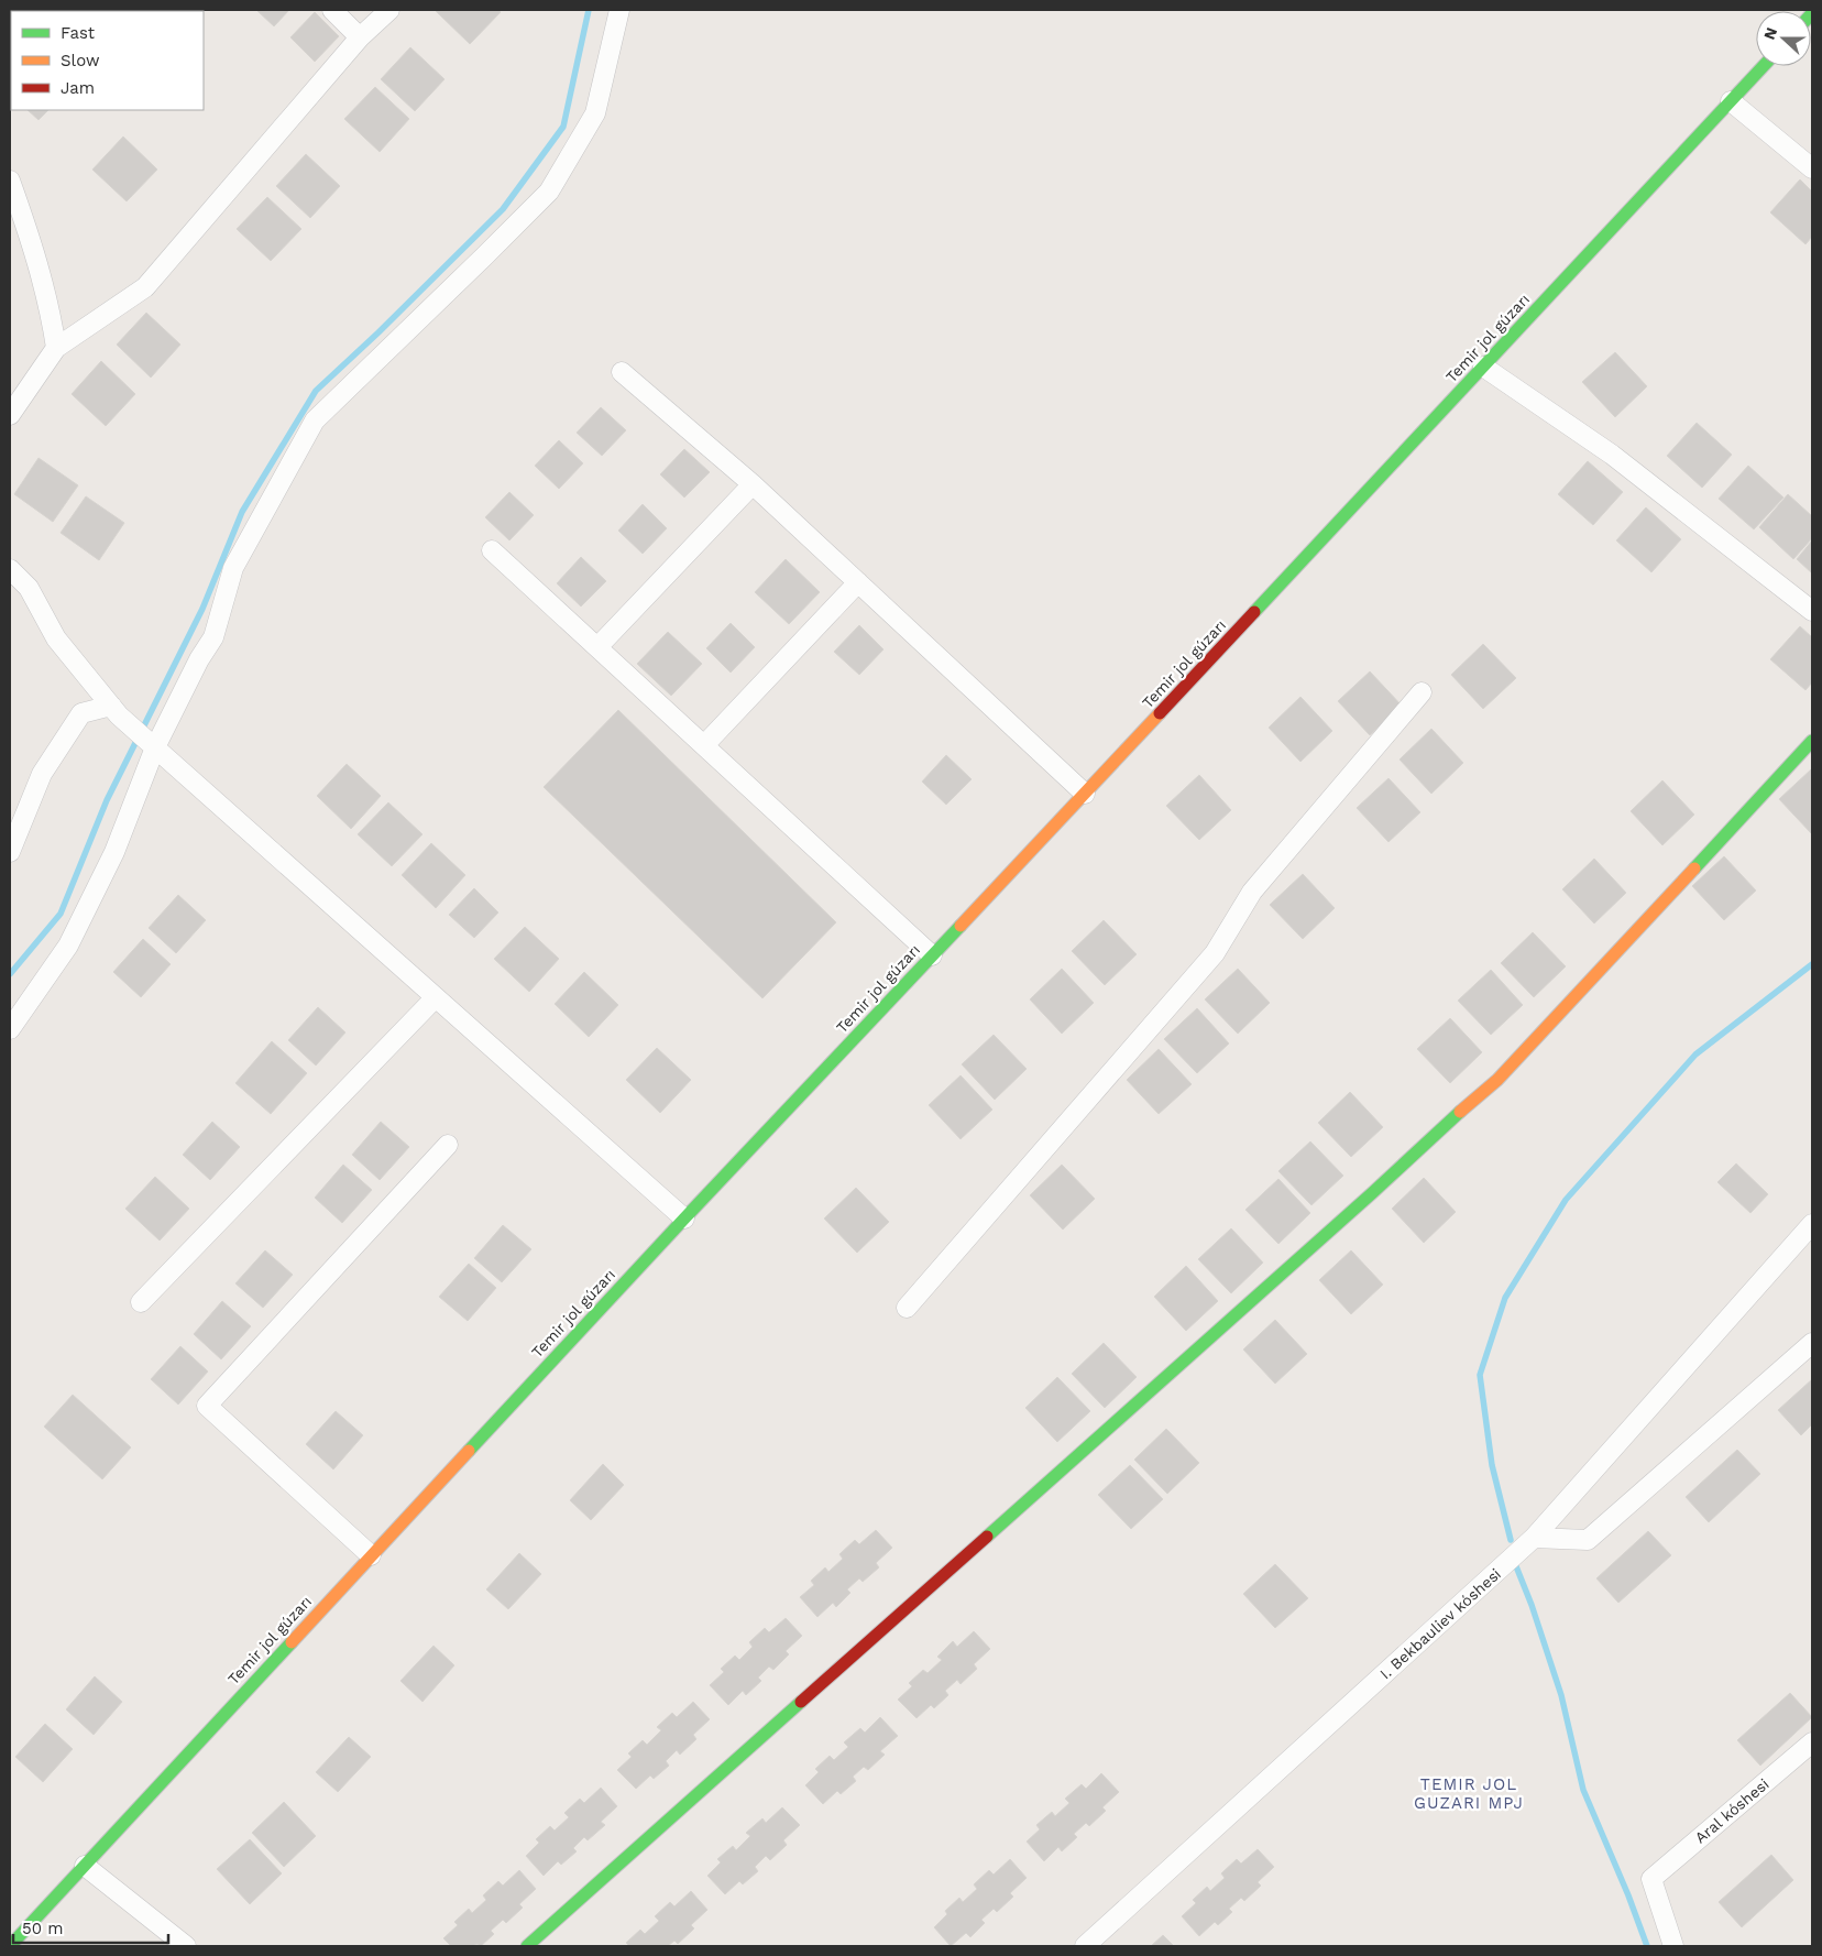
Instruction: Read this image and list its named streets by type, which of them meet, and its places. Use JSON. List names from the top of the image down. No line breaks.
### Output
{"streets":{"street":["Temir jol gúzarı","I. Bekbauliev kóshesi","Aral kóshesi"]},"districts":["TEMIR JOL GUZARI MPJ"],"legend":["Fast","Slow","Jam"],"scale_bar":"50 m","north":"left"}
